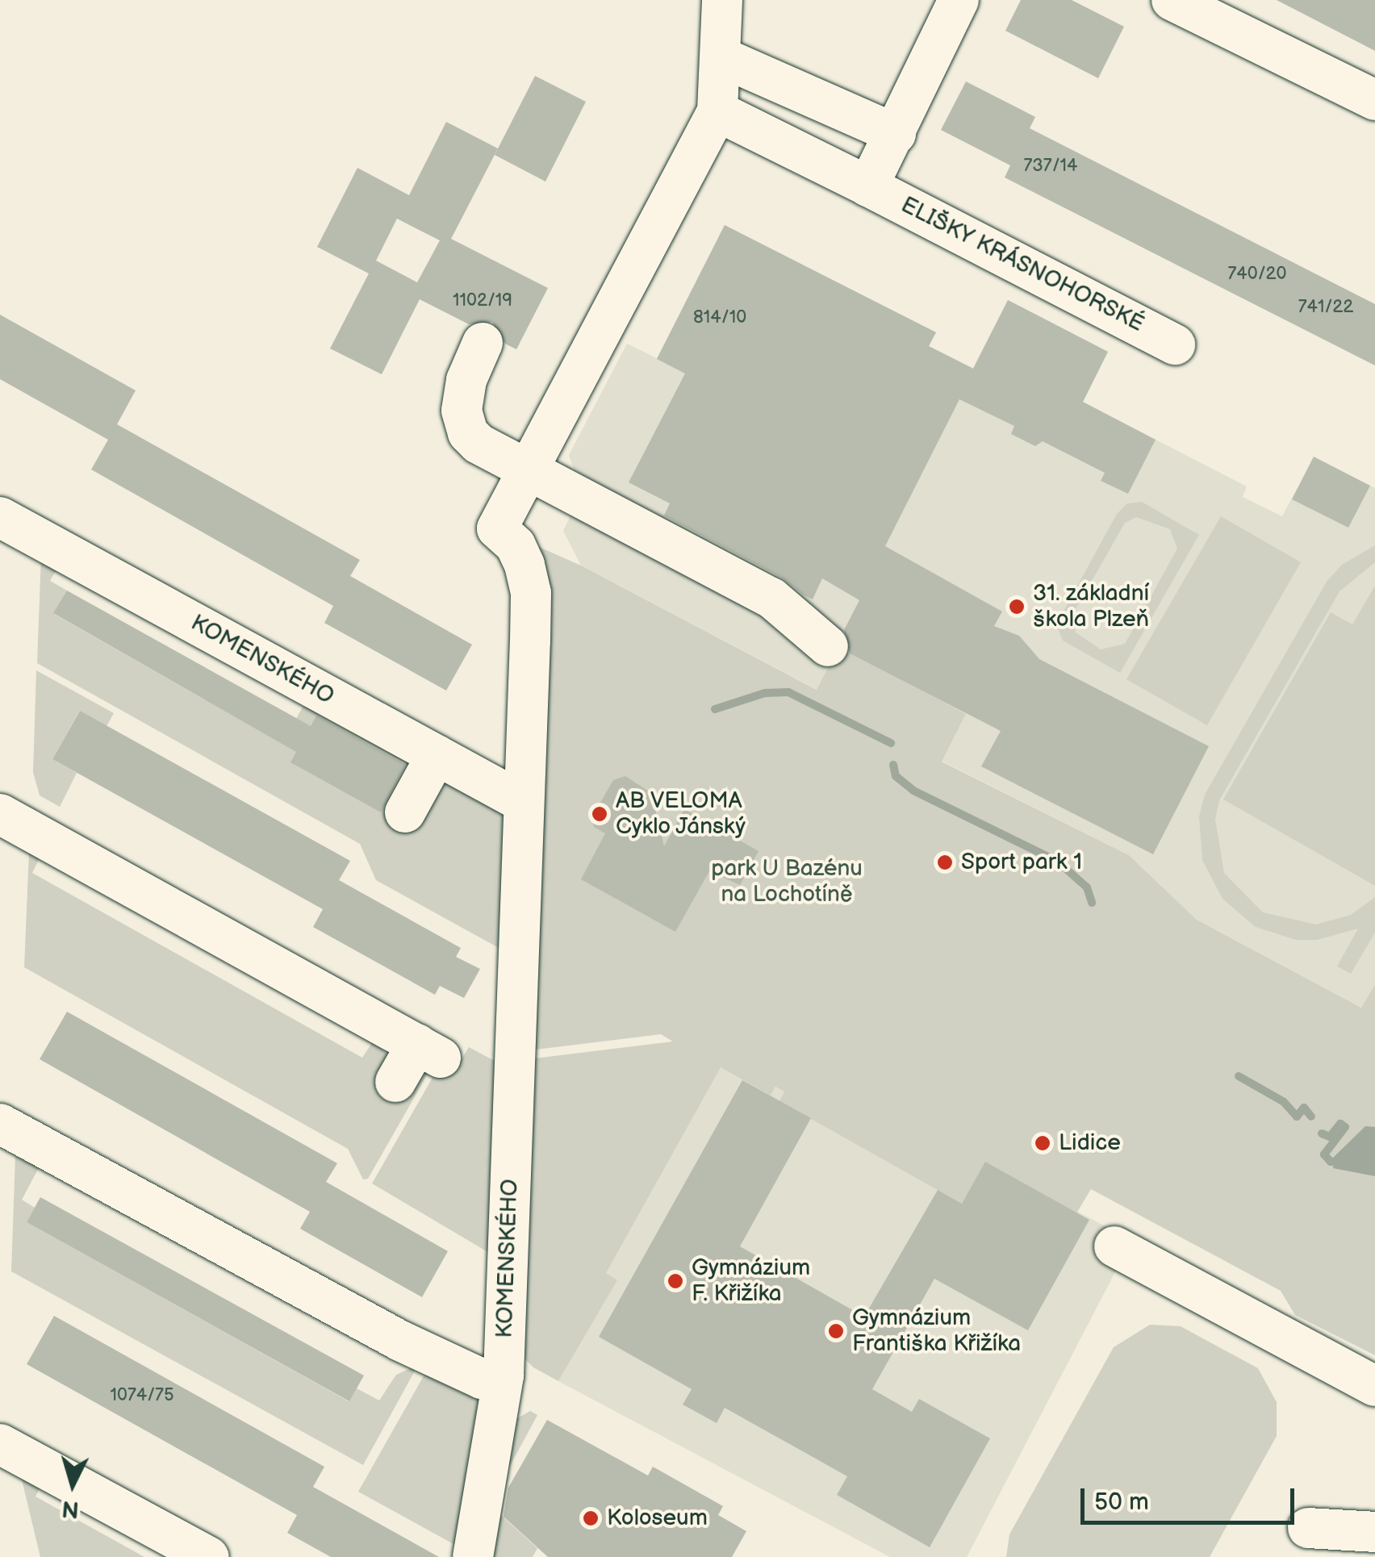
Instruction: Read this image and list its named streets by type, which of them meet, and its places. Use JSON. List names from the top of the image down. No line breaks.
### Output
{"streets":{"street":["ELIŠKY KRÁSNOHORSKÉ","KOMENSKÉHO"]},"parks":["park U Bazénu na Lochotíně"],"places":["31. základní škola Plzeň","AB VELOMA Cyklo Jánský","Sport park 1","Lidice","Gymnázium F. Křižíka","Gymnázium Františka Křižíka","Koloseum"],"house_numbers":["737/14","740/20","1102/19","741/22","814/10","1074/75"],"scale_bar":"50 m","north":"bottom"}
